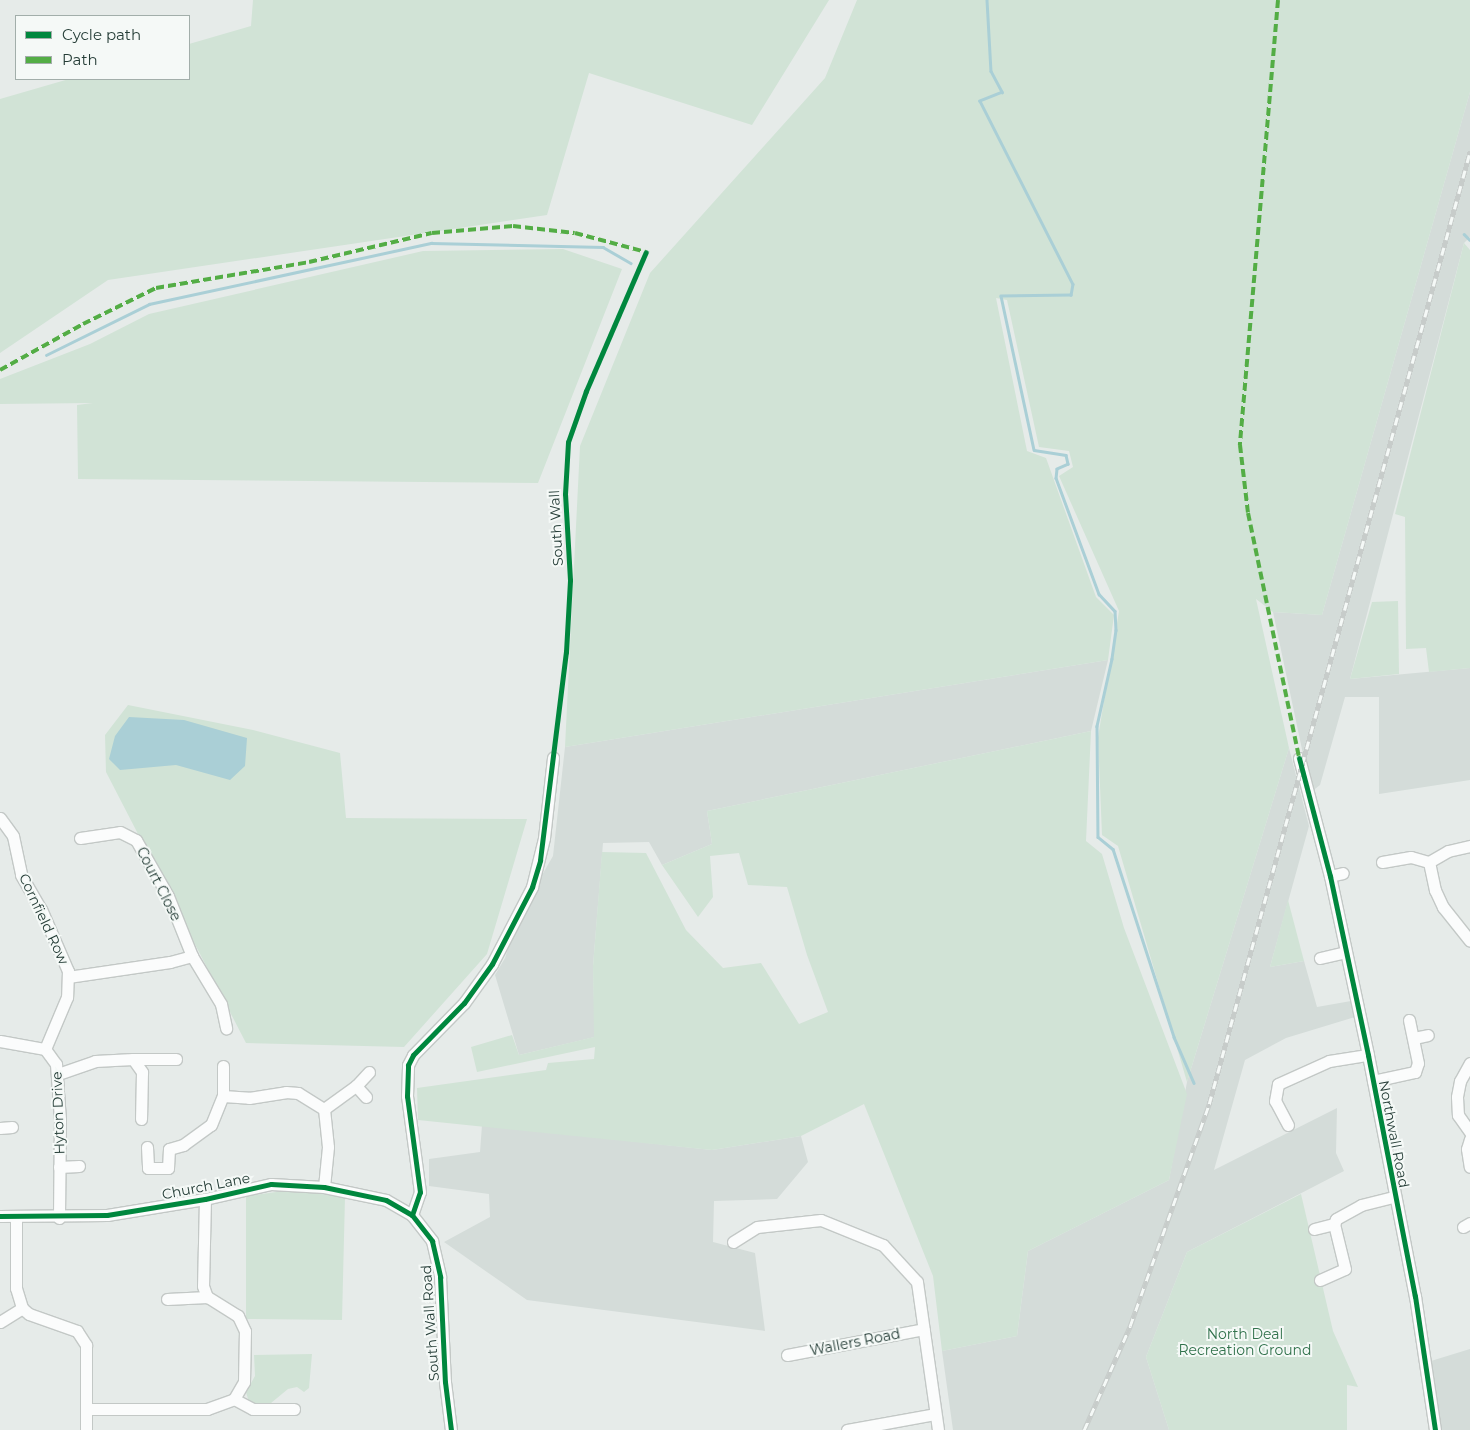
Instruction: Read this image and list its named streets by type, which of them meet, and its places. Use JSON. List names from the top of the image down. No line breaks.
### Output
{"streets":{"street":["Court Close","Cornfield Row","Hyton Drive","Northwall Road","Church Lane","South Wall Road","Wallers Road"],"cycle path":["South Wall"]},"crossings":[["Cornfield Row","Hyton Drive"],["Hyton Drive","Church Lane"],["Church Lane","South Wall Road"]],"parks":["North Deal Recreation Ground"],"legend":["Cycle path","Path"]}
